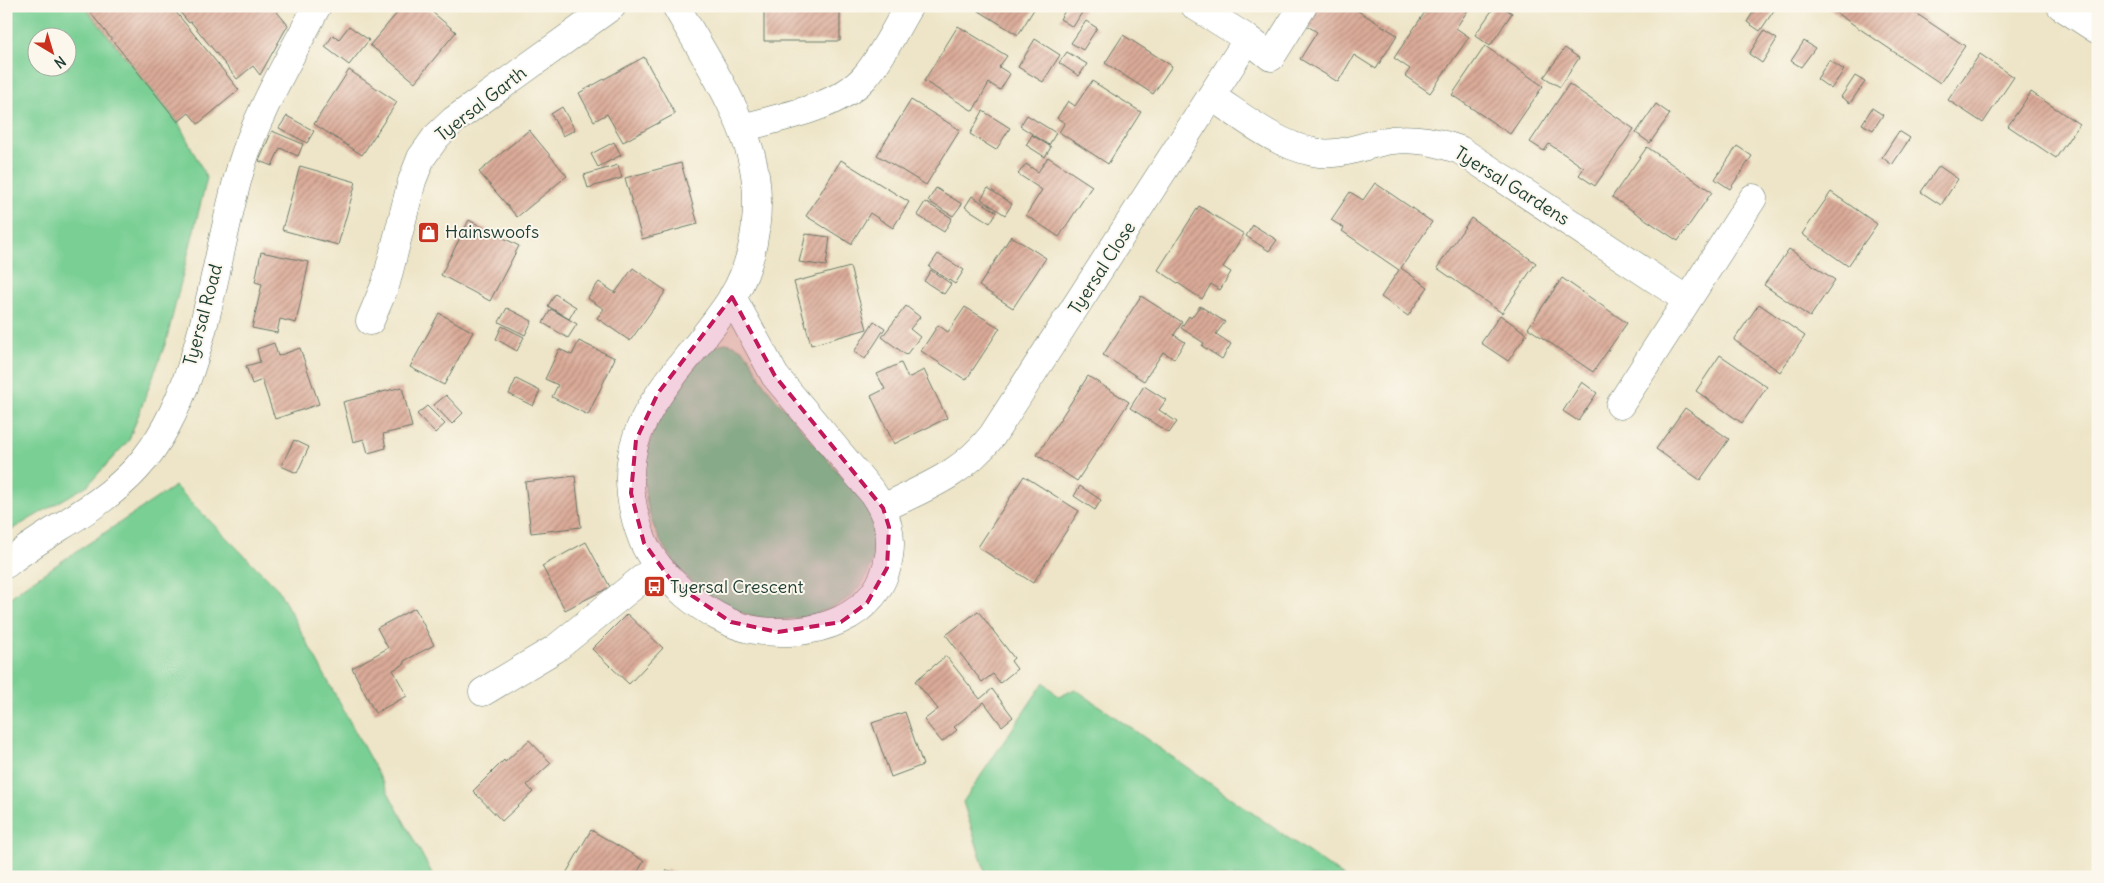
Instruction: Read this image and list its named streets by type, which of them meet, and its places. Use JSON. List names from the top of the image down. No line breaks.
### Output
{"streets":{"street":["Tyersal Garth","Tyersal Gardens","Tyersal Close","Tyersal Road"]},"crossings":[["Tyersal Gardens","Tyersal Close"]],"places":{"shop":["Hainswoofs"],"bus stop":["Tyersal Crescent"]},"north":"bottom right"}
